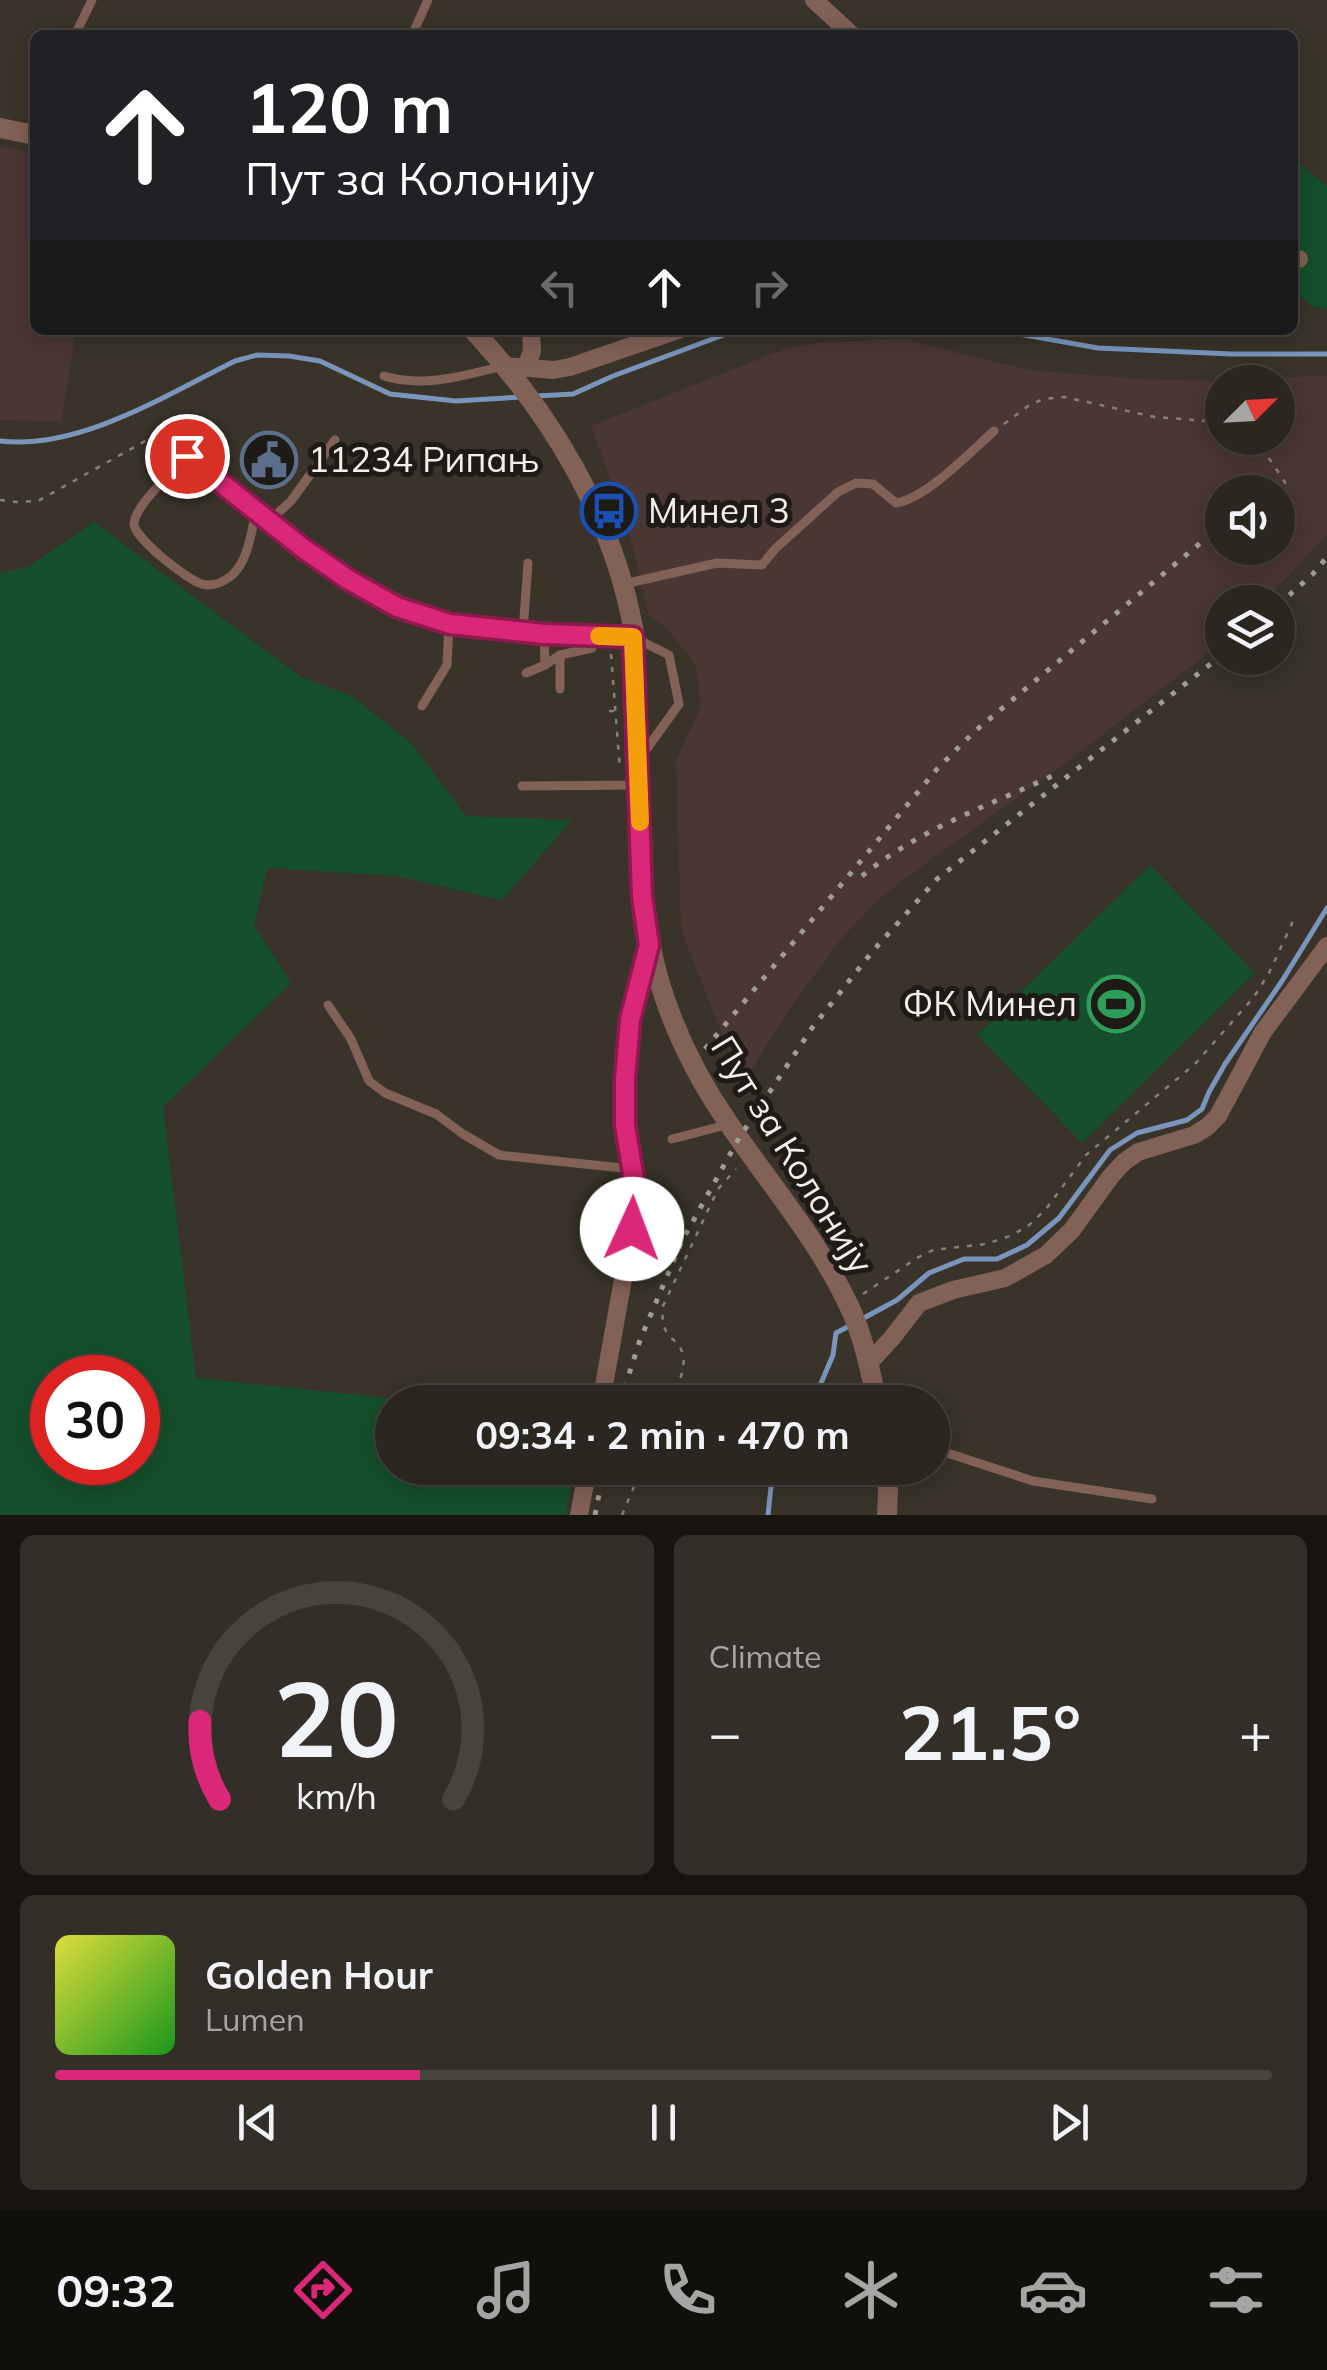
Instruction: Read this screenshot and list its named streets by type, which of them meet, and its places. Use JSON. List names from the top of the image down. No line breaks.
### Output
{"streets":{"street":["Пут за Колонију"]},"places":{"public building":["11234 Рипањ"],"bus stop":["Минел 3"],"sports":["ФК Минел"]},"north":"top right","page":{"turn":["120 m","Пут за Колонију"],"limit":"30","trip":"09:34 · 2 min · 470 m","tile":"Climate","heat":["−","21.5°","+"],"song":["Golden Hour","Lumen"],"tabs":"09:32","gauge":["20","km/h"]}}
